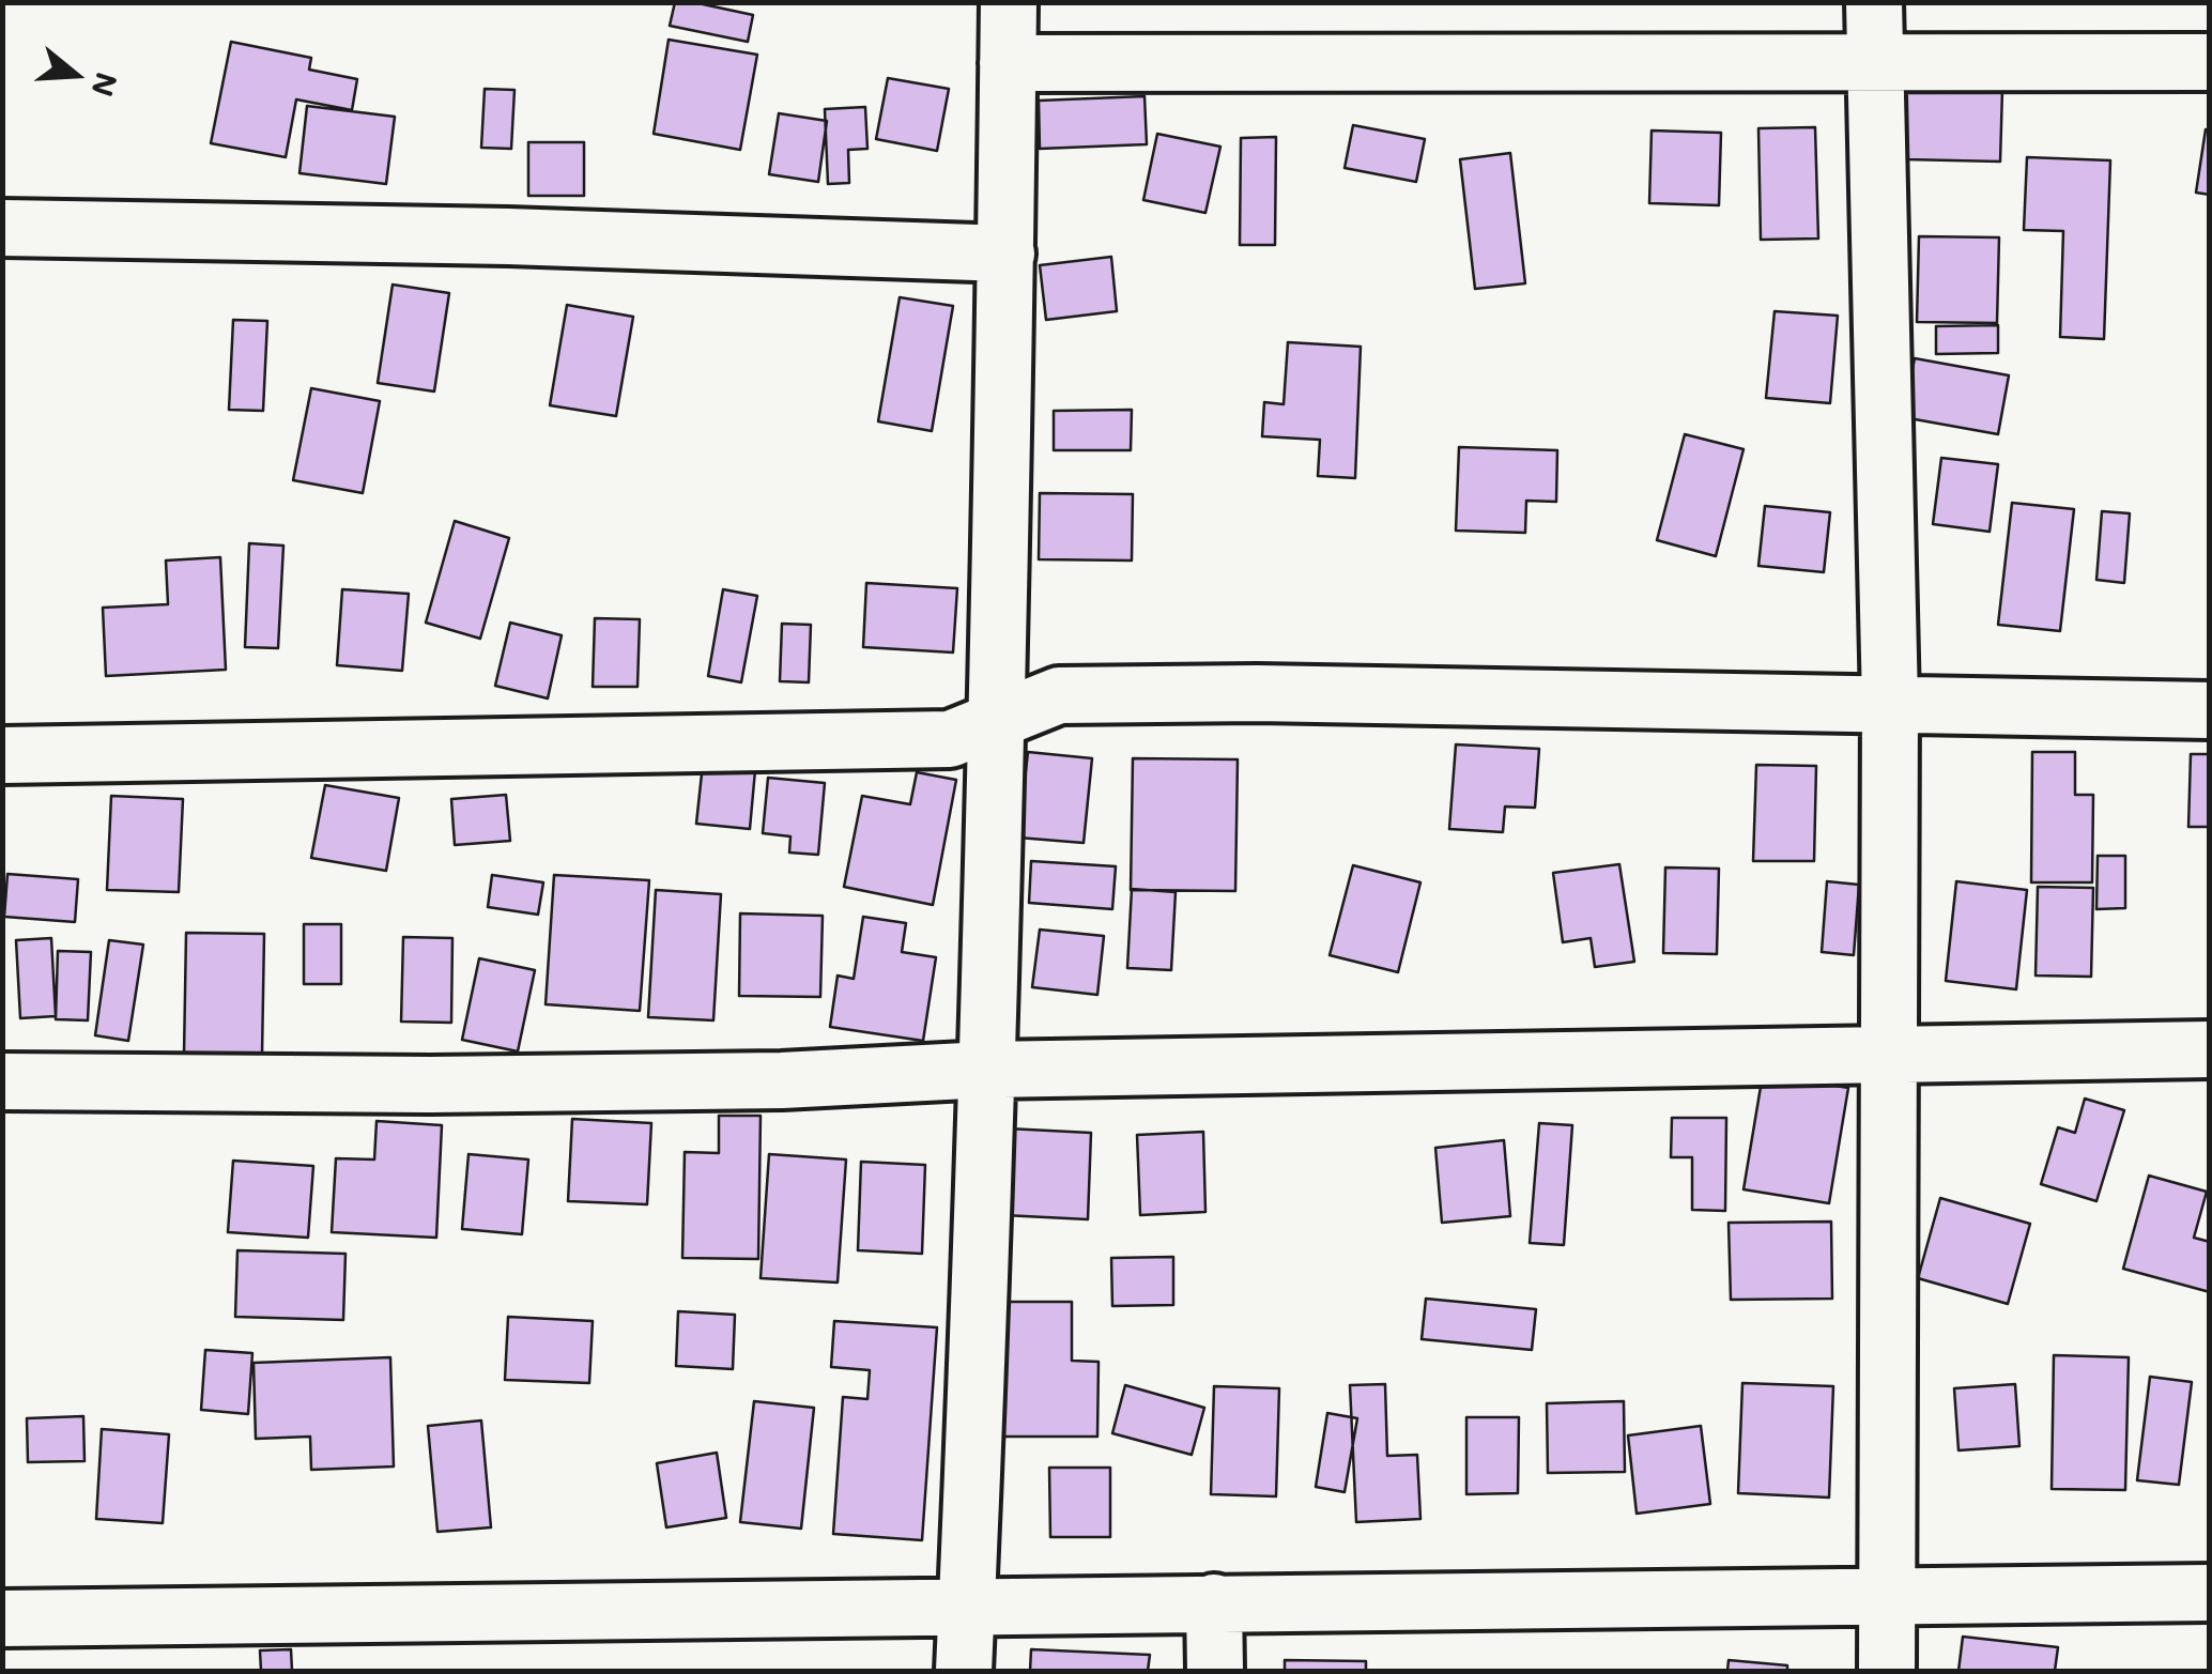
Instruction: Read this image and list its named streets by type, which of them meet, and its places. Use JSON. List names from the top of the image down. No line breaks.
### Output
{"north":"right"}
